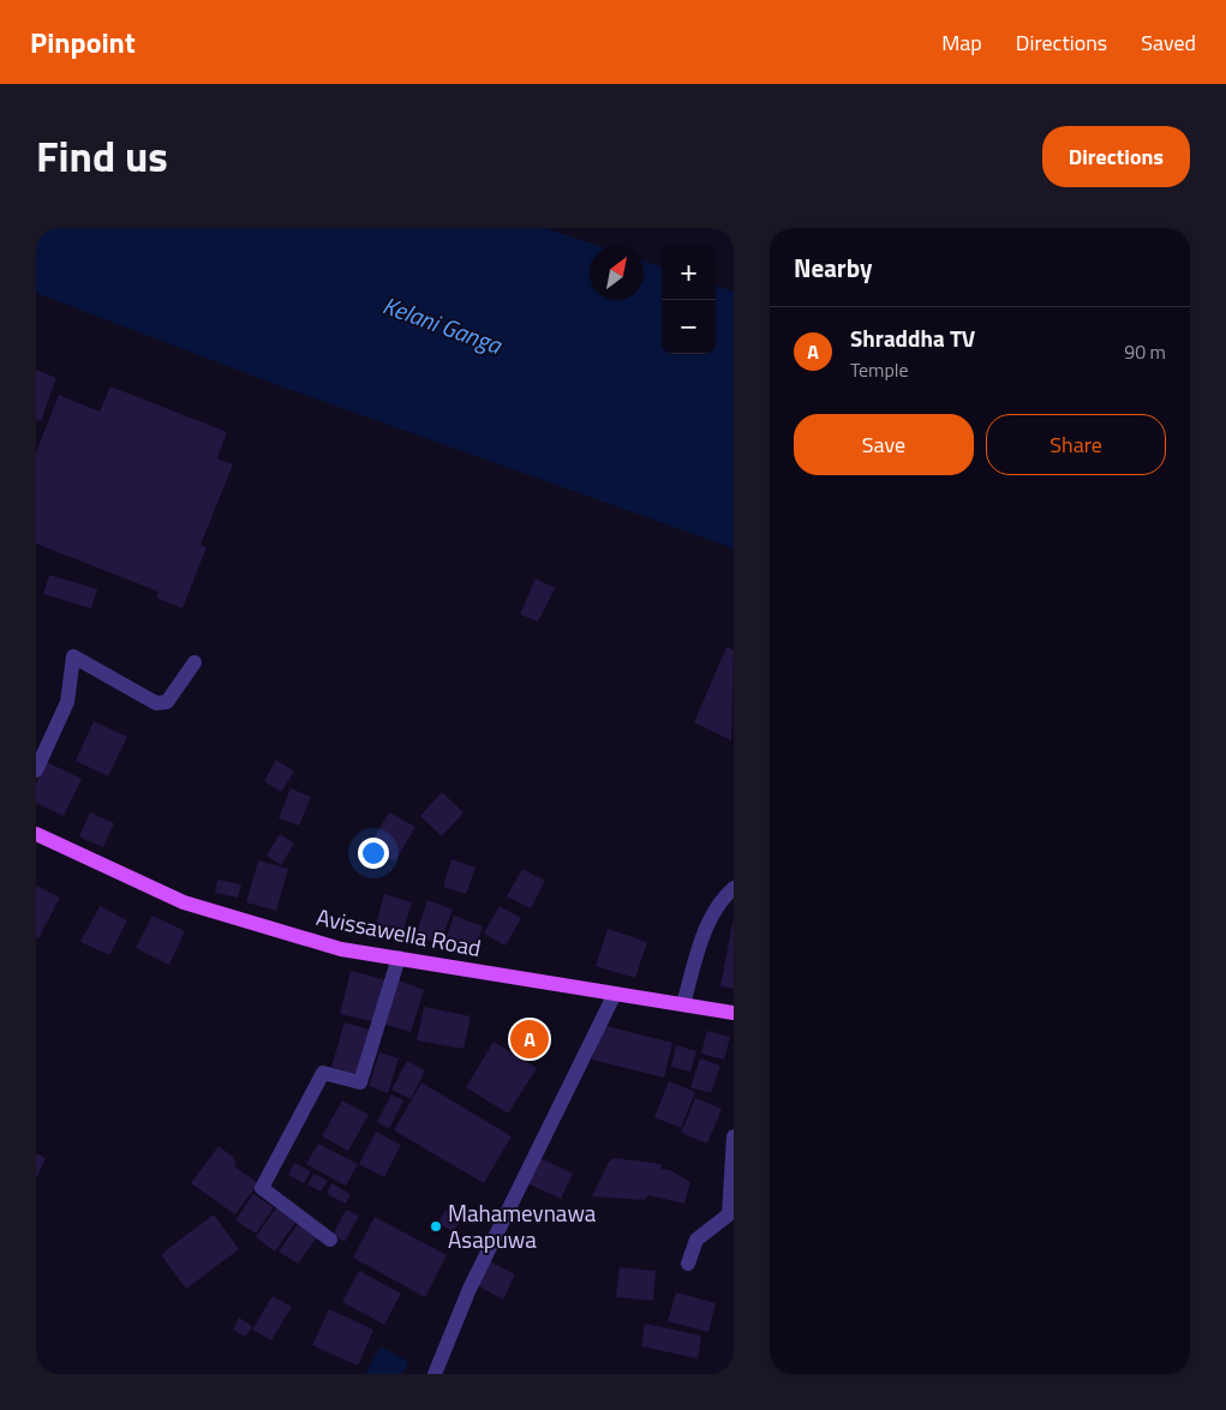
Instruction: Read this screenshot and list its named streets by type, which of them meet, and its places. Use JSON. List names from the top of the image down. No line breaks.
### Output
{"streets":{"main road":["Avissawella Road"]},"water":["Kelani Ganga"],"places":["Mahamevnawa Asapuwa"],"north":"top right","page":{"header":"Pinpoint","nav":["Map","Directions","Saved"],"title":"Find us","buttons":["Directions",["Save","Share"]],"heading":"Nearby","map_buttons":["+","−"],"list":[{"mark":"A","name":"Shraddha TV","note":"Temple","value":"90 m"}],"pins":"A"}}
